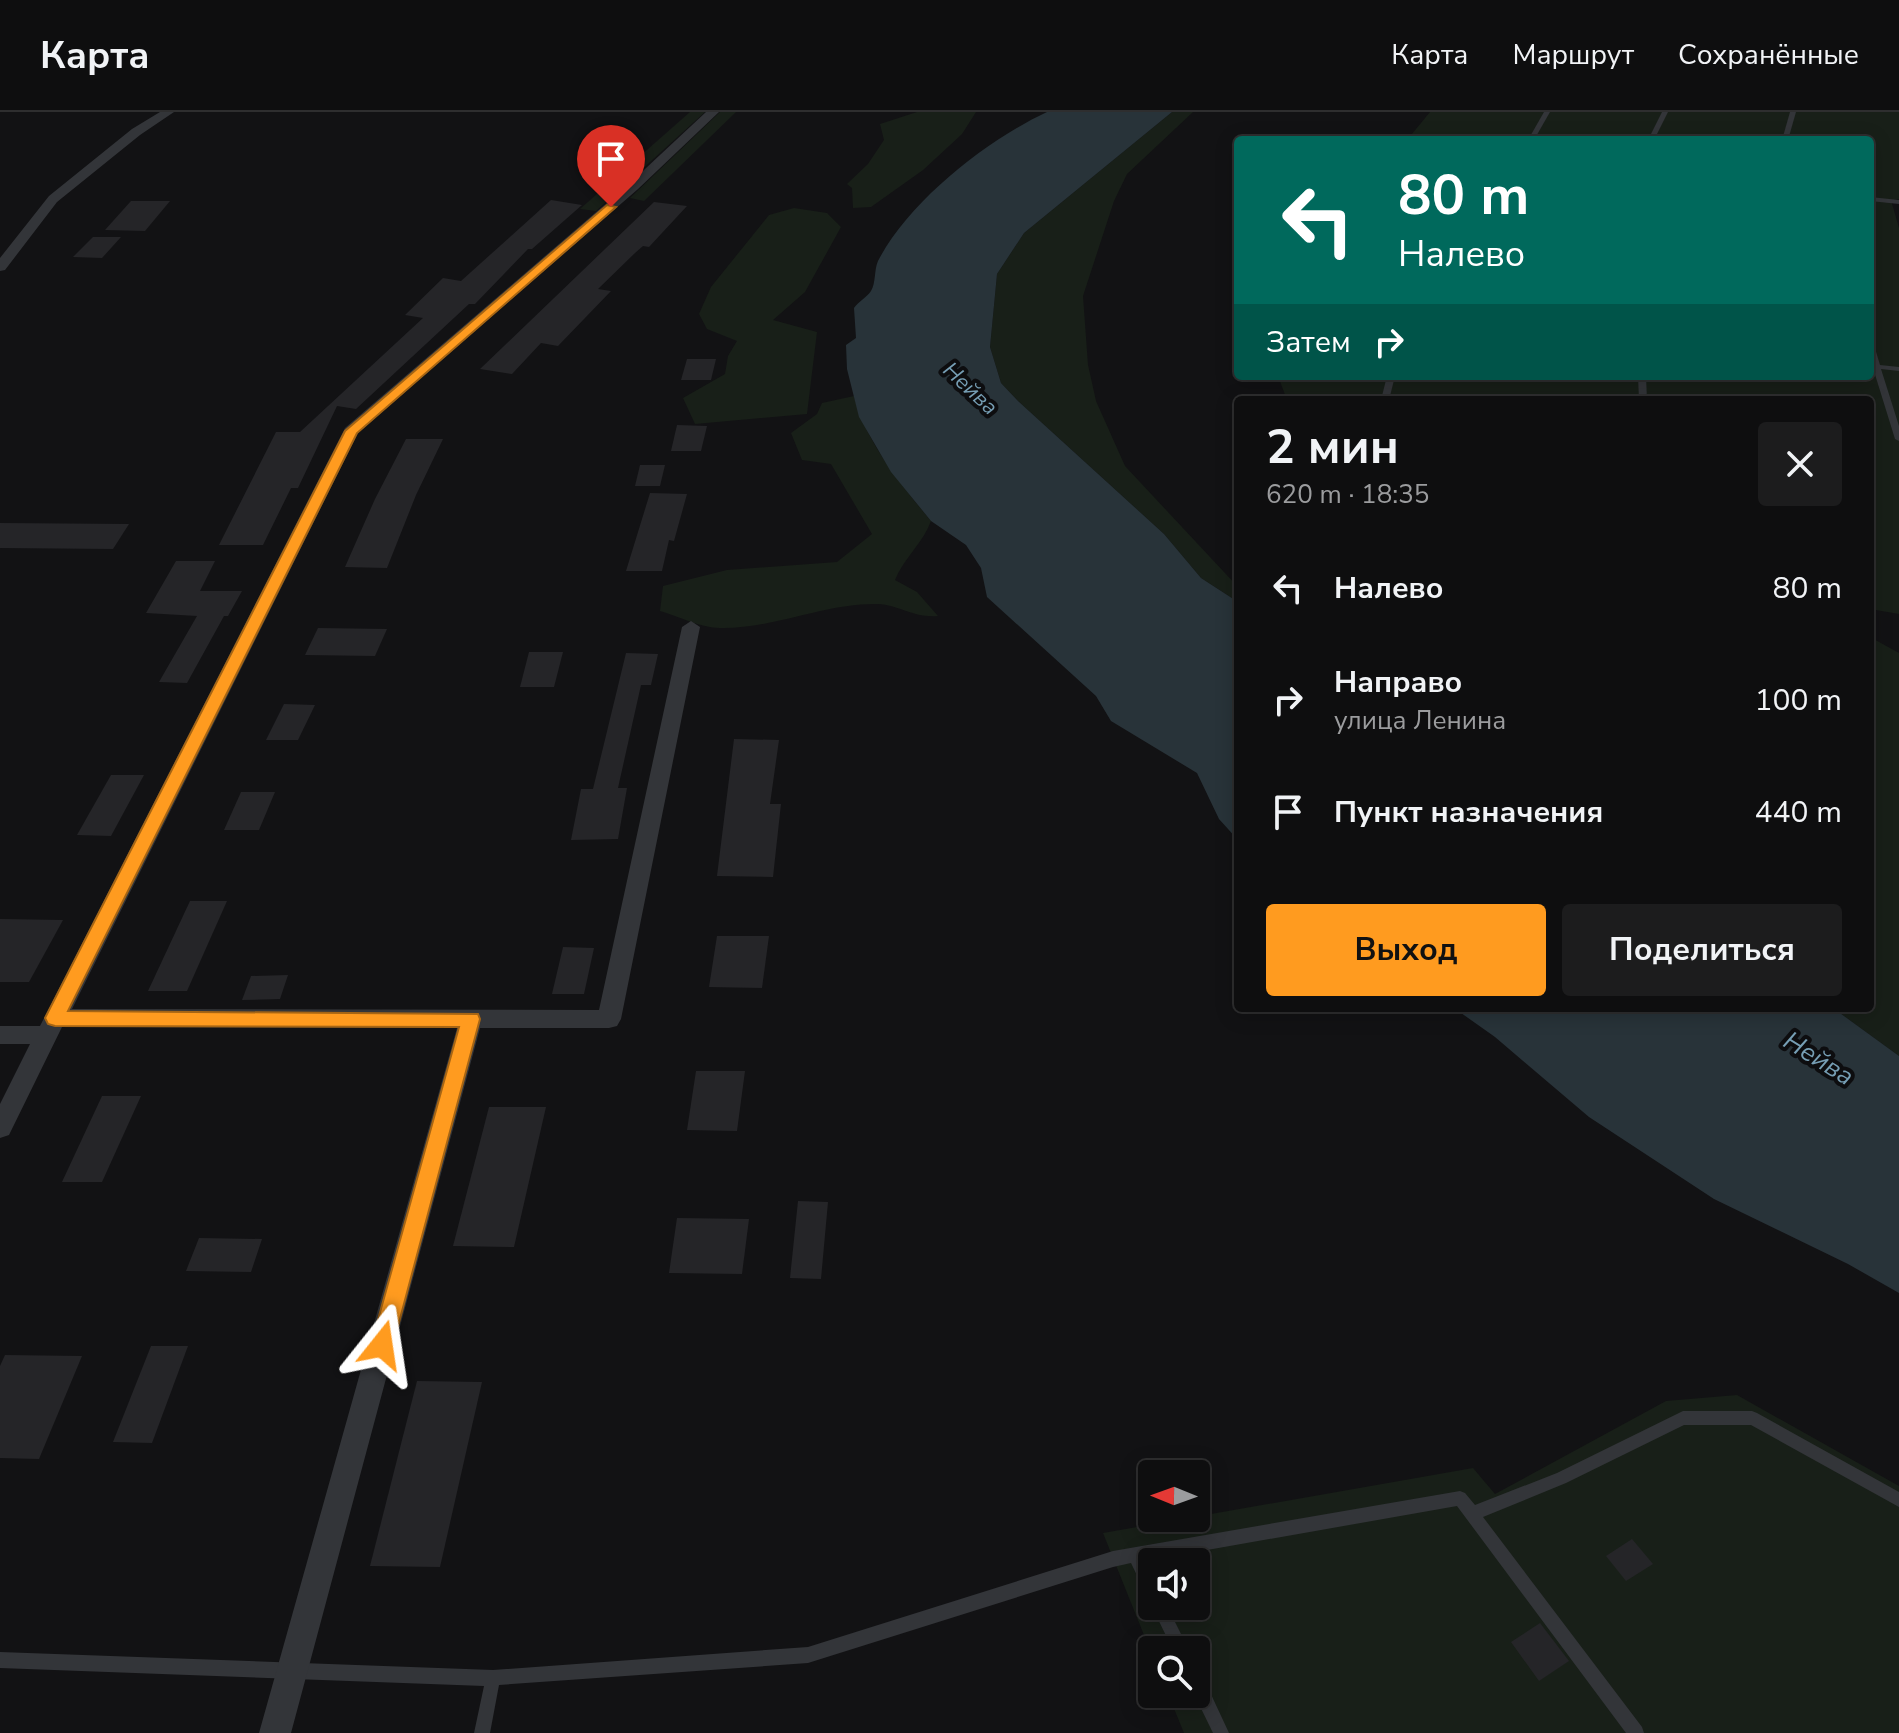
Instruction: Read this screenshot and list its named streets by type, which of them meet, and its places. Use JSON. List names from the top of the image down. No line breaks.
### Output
{"water":["Нейва"],"north":"left","page":{"header":"Карта","nav":["Карта","Маршрут","Сохранённые"],"turn":["80 m","Налево"],"then":"Затем","heading":["2 мин","620 m · 18:35"],"list":[{"name":"Налево","value":"80 m"},{"name":"Направо","note":"улица Ленина","value":"100 m"},{"name":"Пункт назначения","value":"440 m"}],"buttons":["Выход","Поделиться"]}}
